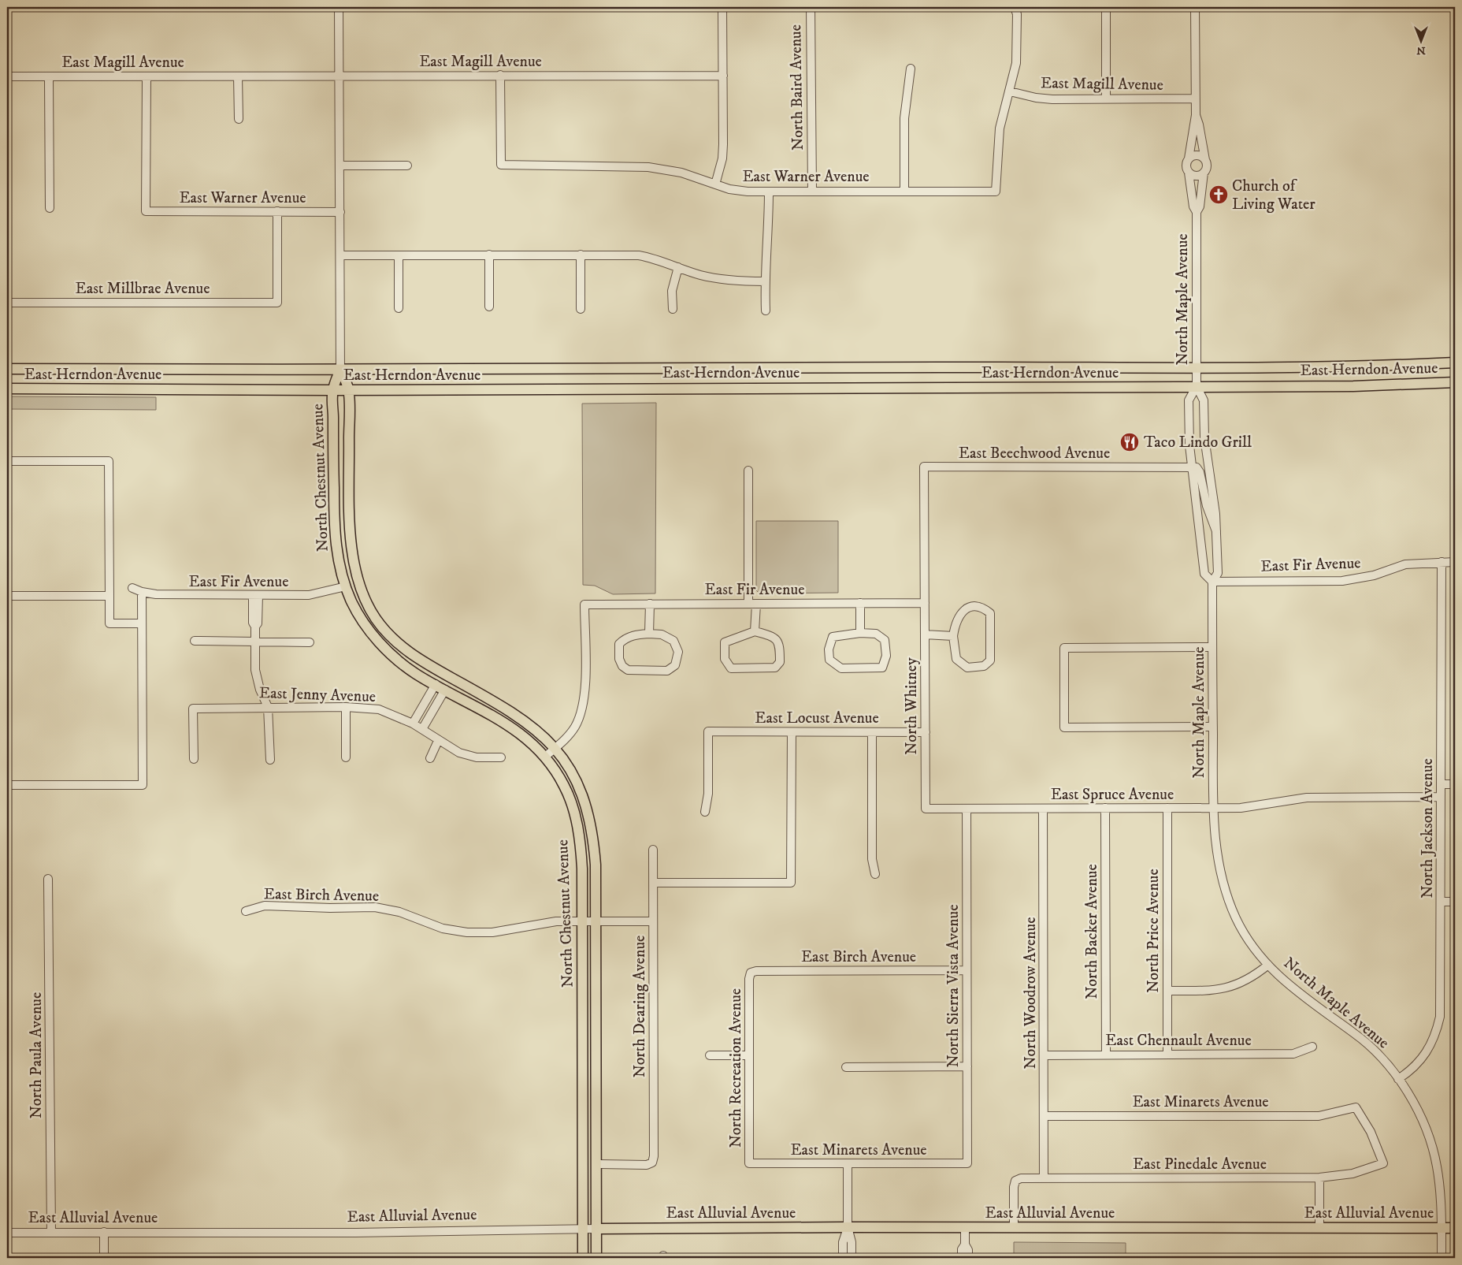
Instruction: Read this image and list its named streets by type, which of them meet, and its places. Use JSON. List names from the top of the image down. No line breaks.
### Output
{"streets":{"main road":["East Herndon Avenue","North Chestnut Avenue","East Alluvial Avenue"],"street":["East Magill Avenue","North Baird Avenue","East Warner Avenue","East Millbrae Avenue","North Maple Avenue","East Beechwood Avenue","East Fir Avenue","East Jenny Avenue","North Whitney","East Locust Avenue","East Spruce Avenue","North Jackson Avenue","East Birch Avenue","North Price Avenue","North Backer Avenue","North Sierra Vista Avenue","North Woodrow Avenue","North Dearing Avenue","East Chennault Avenue","North Paula Avenue","North Recreation Avenue","East Minarets Avenue","East Pinedale Avenue"]},"crossings":[["East Magill Avenue","East Warner Avenue"],["East Magill Avenue","North Maple Avenue"],["East Magill Avenue","North Chestnut Avenue"],["North Baird Avenue","East Warner Avenue"],["East Warner Avenue","East Millbrae Avenue"],["East Warner Avenue","North Chestnut Avenue"],["North Maple Avenue","East Herndon Avenue"],["North Maple Avenue","East Beechwood Avenue"],["North Maple Avenue","East Fir Avenue"],["North Maple Avenue","East Spruce Avenue"],["North Maple Avenue","North Jackson Avenue"],["North Maple Avenue","East Alluvial Avenue"],["East Herndon Avenue","North Chestnut Avenue"],["East Beechwood Avenue","North Whitney"],["North Chestnut Avenue","East Fir Avenue"],["North Chestnut Avenue","East Birch Avenue"],["North Chestnut Avenue","North Dearing Avenue"],["North Chestnut Avenue","East Alluvial Avenue"],["East Fir Avenue","North Whitney"],["East Fir Avenue","North Jackson Avenue"],["North Whitney","East Locust Avenue"],["North Whitney","East Spruce Avenue"],["East Spruce Avenue","North Jackson Avenue"],["East Spruce Avenue","North Price Avenue"],["East Spruce Avenue","North Backer Avenue"],["East Spruce Avenue","North Sierra Vista Avenue"],["East Spruce Avenue","North Woodrow Avenue"],["East Birch Avenue","North Sierra Vista Avenue"],["East Birch Avenue","North Dearing Avenue"],["East Birch Avenue","North Recreation Avenue"],["North Price Avenue","East Chennault Avenue"],["North Backer Avenue","East Chennault Avenue"],["North Sierra Vista Avenue","East Minarets Avenue"],["North Woodrow Avenue","East Chennault Avenue"],["North Woodrow Avenue","East Minarets Avenue"],["North Woodrow Avenue","East Pinedale Avenue"],["North Paula Avenue","East Alluvial Avenue"],["North Recreation Avenue","East Minarets Avenue"],["East Minarets Avenue","East Pinedale Avenue"],["East Pinedale Avenue","East Alluvial Avenue"]],"places":{"church":["Church of Living Water"],"restaurant":["Taco Lindo Grill"]},"north":"bottom"}
